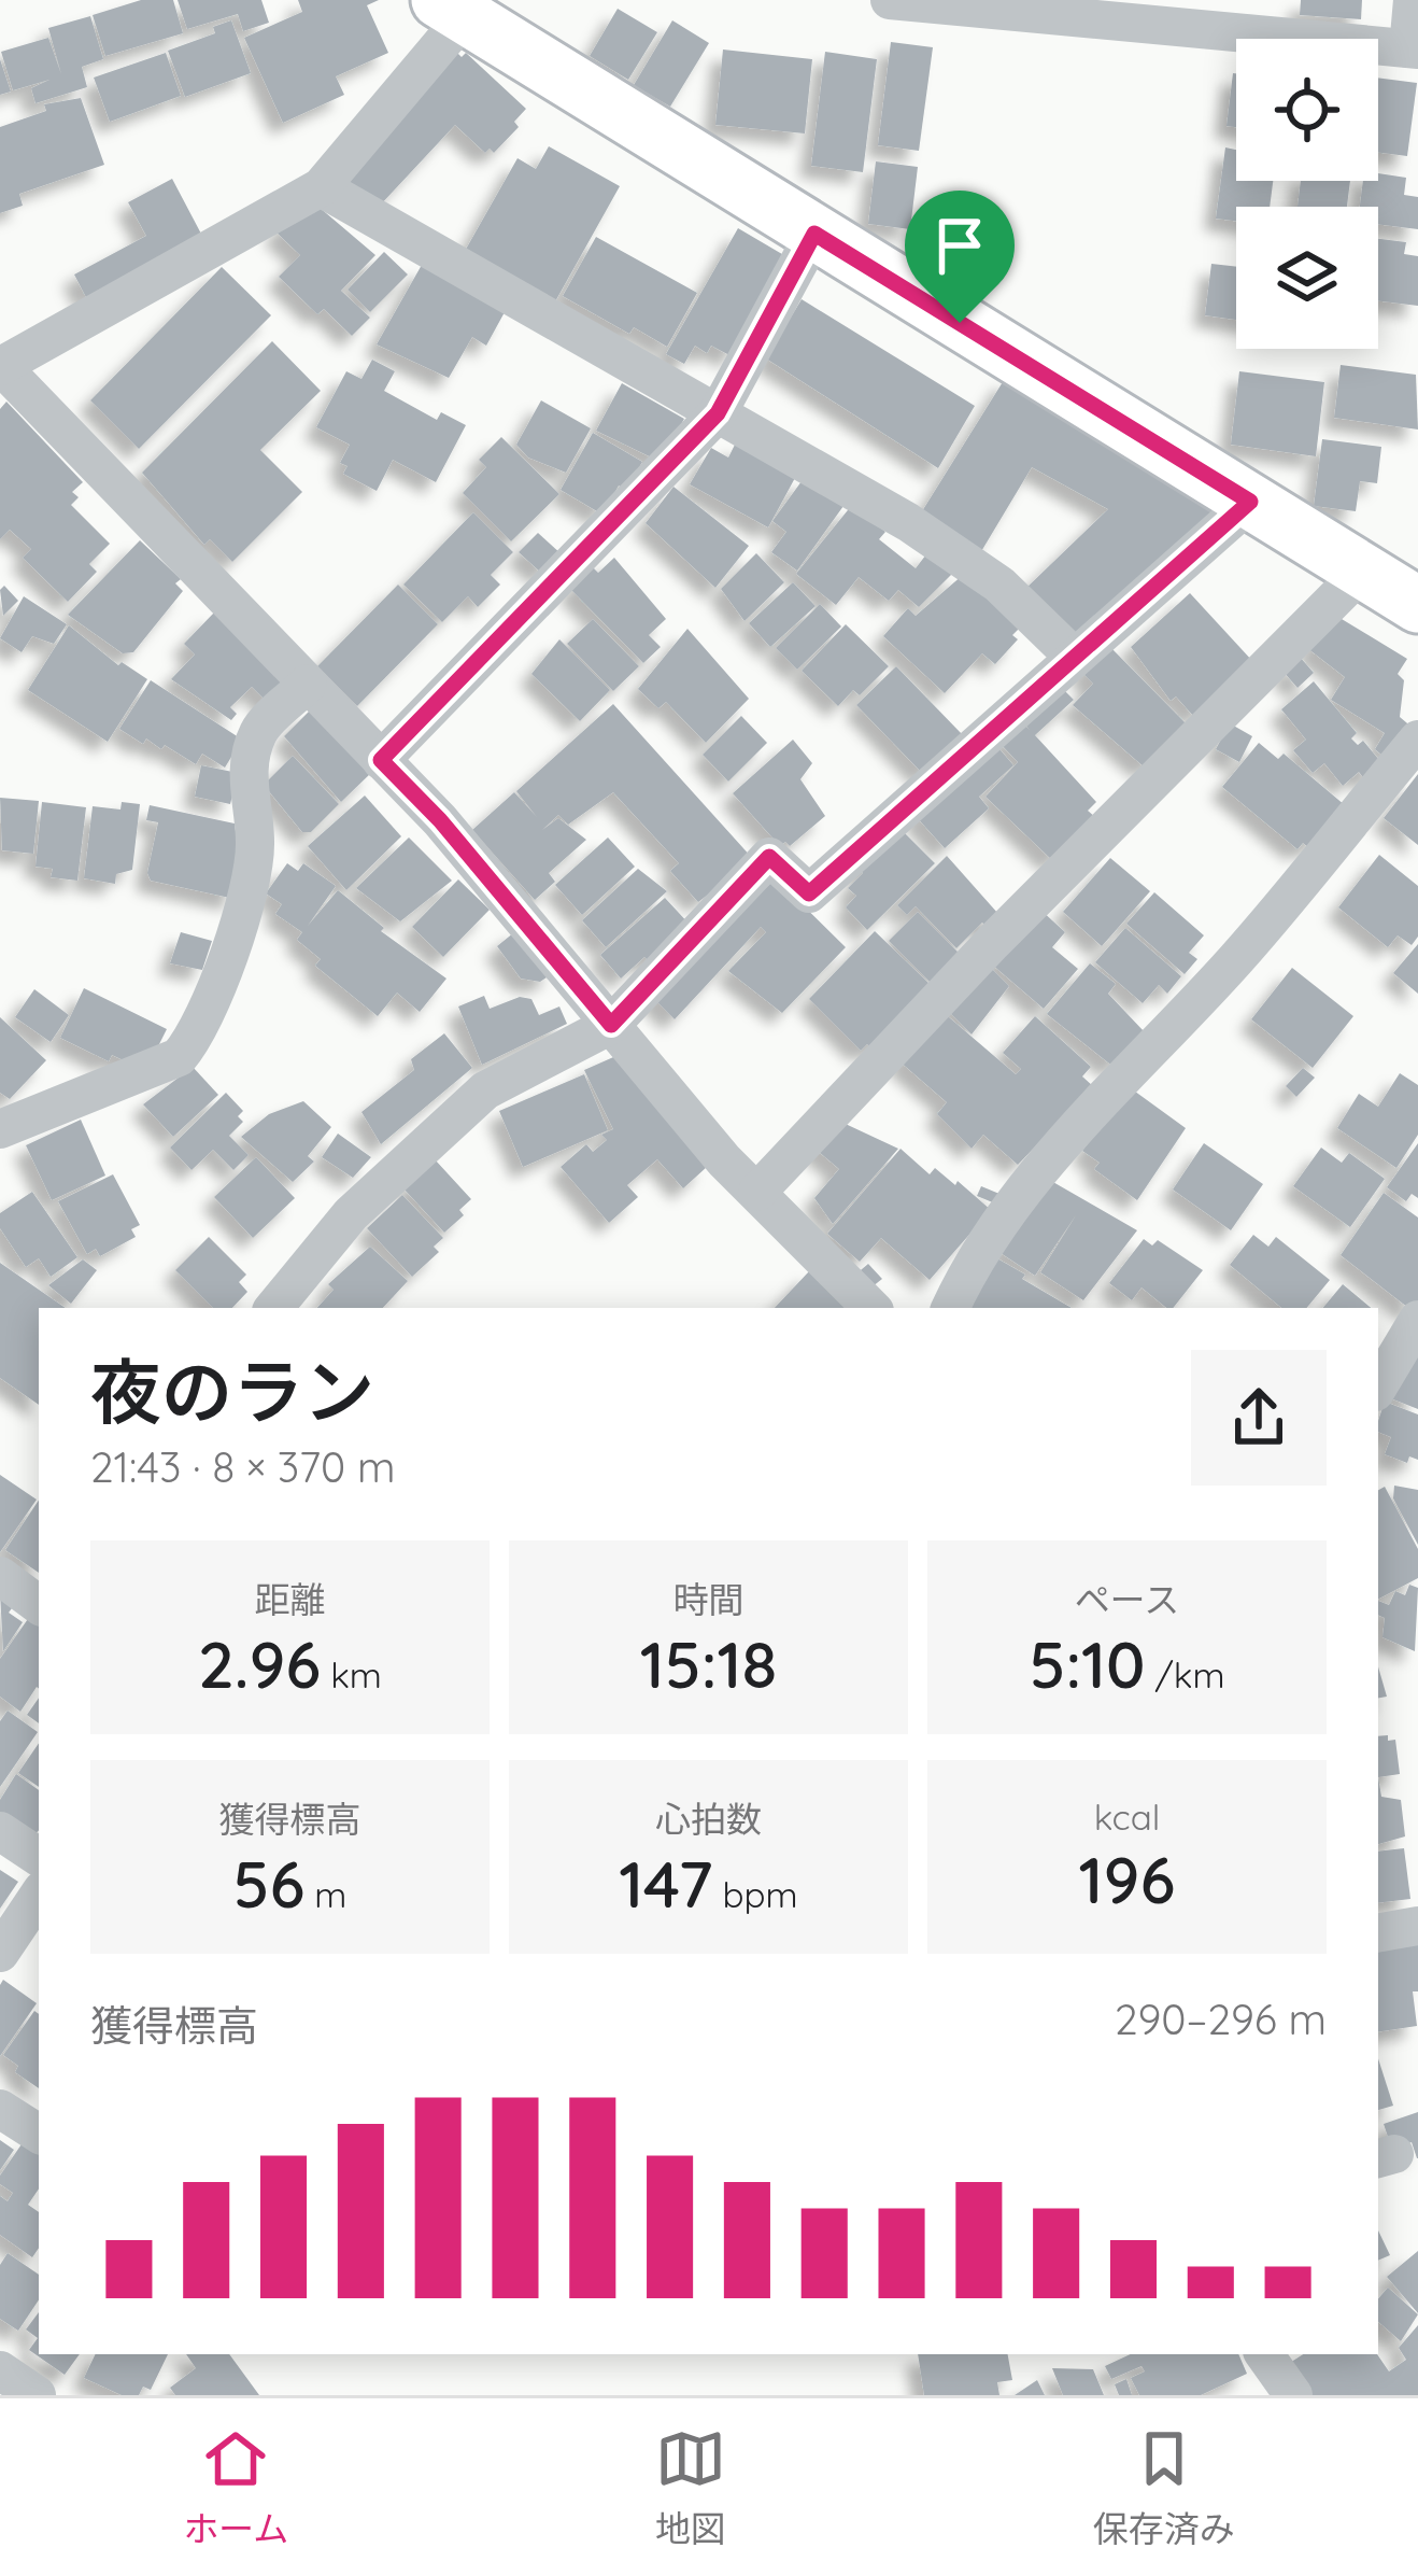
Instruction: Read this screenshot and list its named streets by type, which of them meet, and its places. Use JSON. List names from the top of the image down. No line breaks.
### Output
{"page":{"heading":["夜のラン","21:43 · 8 × 370 m"],"stats":[["距離","2.96 km"],["時間","15:18"],["ペース","5:10 /km"],["獲得標高","56 m"],["心拍数","147 bpm"],["kcal","196"]],"chart":["獲得標高","290–296 m"],"tabs":["ホーム","地図","保存済み"]}}
